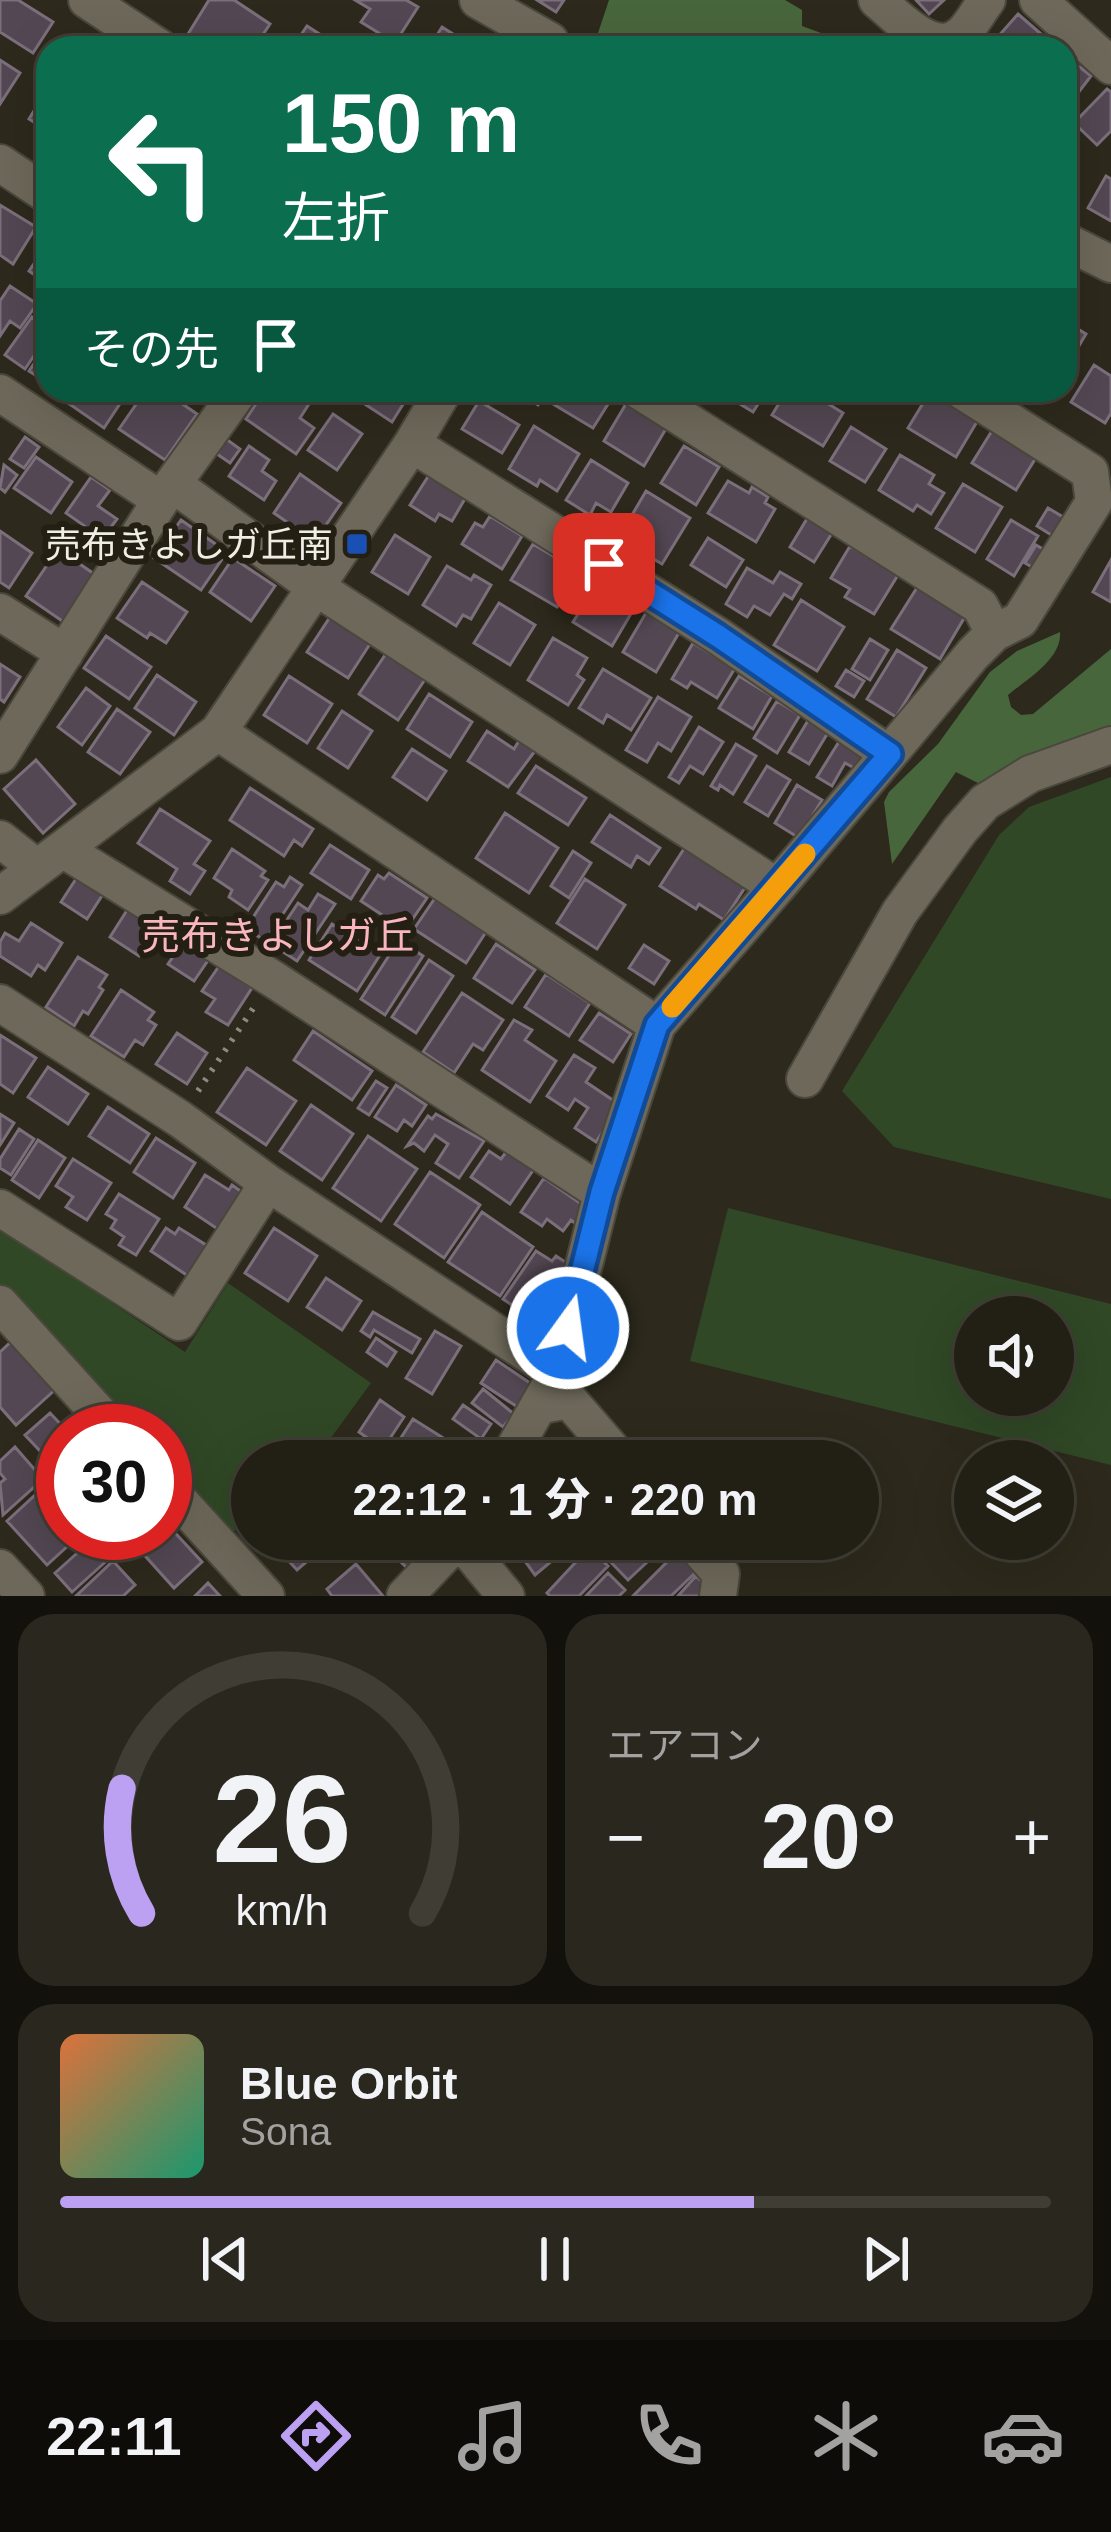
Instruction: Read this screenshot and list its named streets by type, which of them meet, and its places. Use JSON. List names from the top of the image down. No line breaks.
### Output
{"districts":["売布きよしガ丘"],"places":{"transit":["売布きよしガ丘南"]},"page":{"turn":["150 m","左折"],"then":"その先","limit":"30","trip":"22:12 · 1 分 · 220 m","tile":"エアコン","heat":["−","20°","+"],"song":["Blue Orbit","Sona"],"tabs":"22:11","gauge":["26","km/h"]}}
